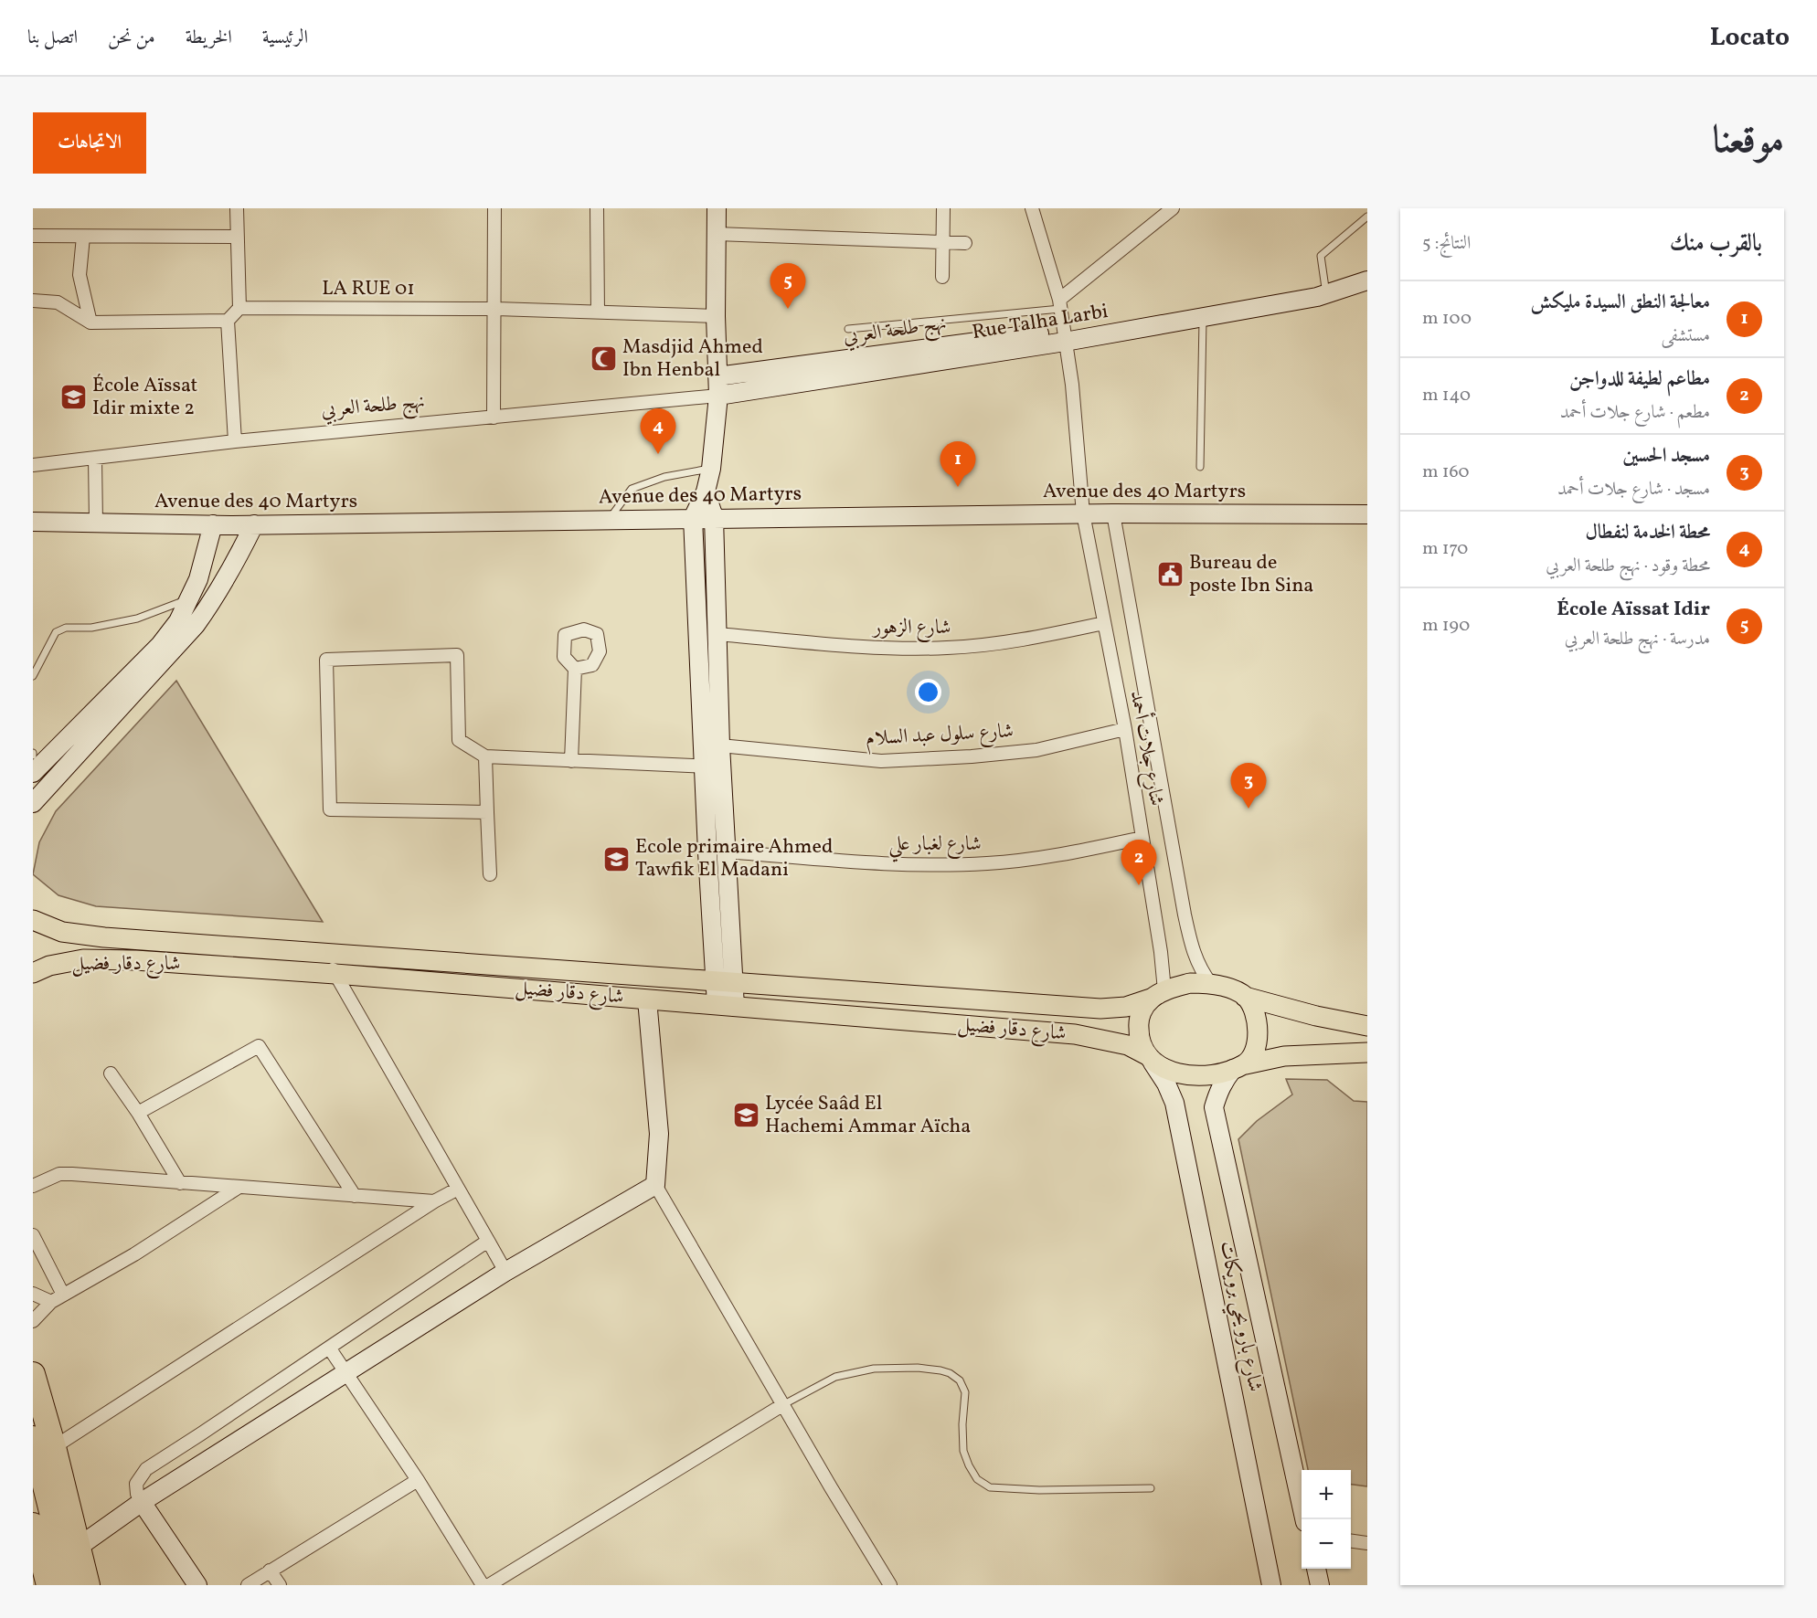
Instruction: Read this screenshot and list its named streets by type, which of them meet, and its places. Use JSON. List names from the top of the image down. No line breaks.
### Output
{"streets":{"main road":["شارع دقار فضيل"],"street":["LA RUE 01","Rue Talha Larbi","نهج طلحة العربي","Avenue des 40 Martyrs","شارع الزهور","شارع سلول عبد السلام","شارع جلات أحمد","شارع لغبار علي","شارع بارو يحي برويكات"]},"crossings":[["Rue Talha Larbi","نهج طلحة العربي"],["Rue Talha Larbi","شارع جلات أحمد"],["نهج طلحة العربي","شارع جلات أحمد"],["Avenue des 40 Martyrs","شارع جلات أحمد"],["شارع الزهور","شارع جلات أحمد"],["شارع سلول عبد السلام","شارع جلات أحمد"],["شارع جلات أحمد","شارع لغبار علي"],["شارع جلات أحمد","شارع دقار فضيل"],["شارع جلات أحمد","شارع بارو يحي برويكات"],["شارع دقار فضيل","شارع بارو يحي برويكات"]],"places":{"mosque":["Masdjid Ahmed Ibn Henbal"],"school or university":["École Aïssat Idir mixte 2","Ecole primaire Ahmed Tawfik El Madani","Lycée Saâd El Hachemi Ammar Aïcha"],"public building":["Bureau de poste Ibn Sina"]},"page":{"header":"Locato","nav":["الرئيسية","الخريطة","من نحن","اتصل بنا"],"title":"موقعنا","buttons":"الاتجاهات","heading":["بالقرب منك","النتائج: 5"],"pins":["5","4","1","3","2"],"list":[{"mark":"1","name":"معالجة النطق السيدة مليكش","note":"مستشفى","value":"100 m"},{"mark":"2","name":"مطاعم لطيفة للدواجن","note":"مطعم · شارع جلات أحمد","value":"140 m"},{"mark":"3","name":"مسجد الحسين","note":"مسجد · شارع جلات أحمد","value":"160 m"},{"mark":"4","name":"محطة الخدمة لنفطال","note":"محطة وقود · نهج طلحة العربي","value":"170 m"},{"mark":"5","name":"École Aïssat Idir","note":"مدرسة · نهج طلحة العربي","value":"190 m"}],"map_buttons":["+","−"]}}
